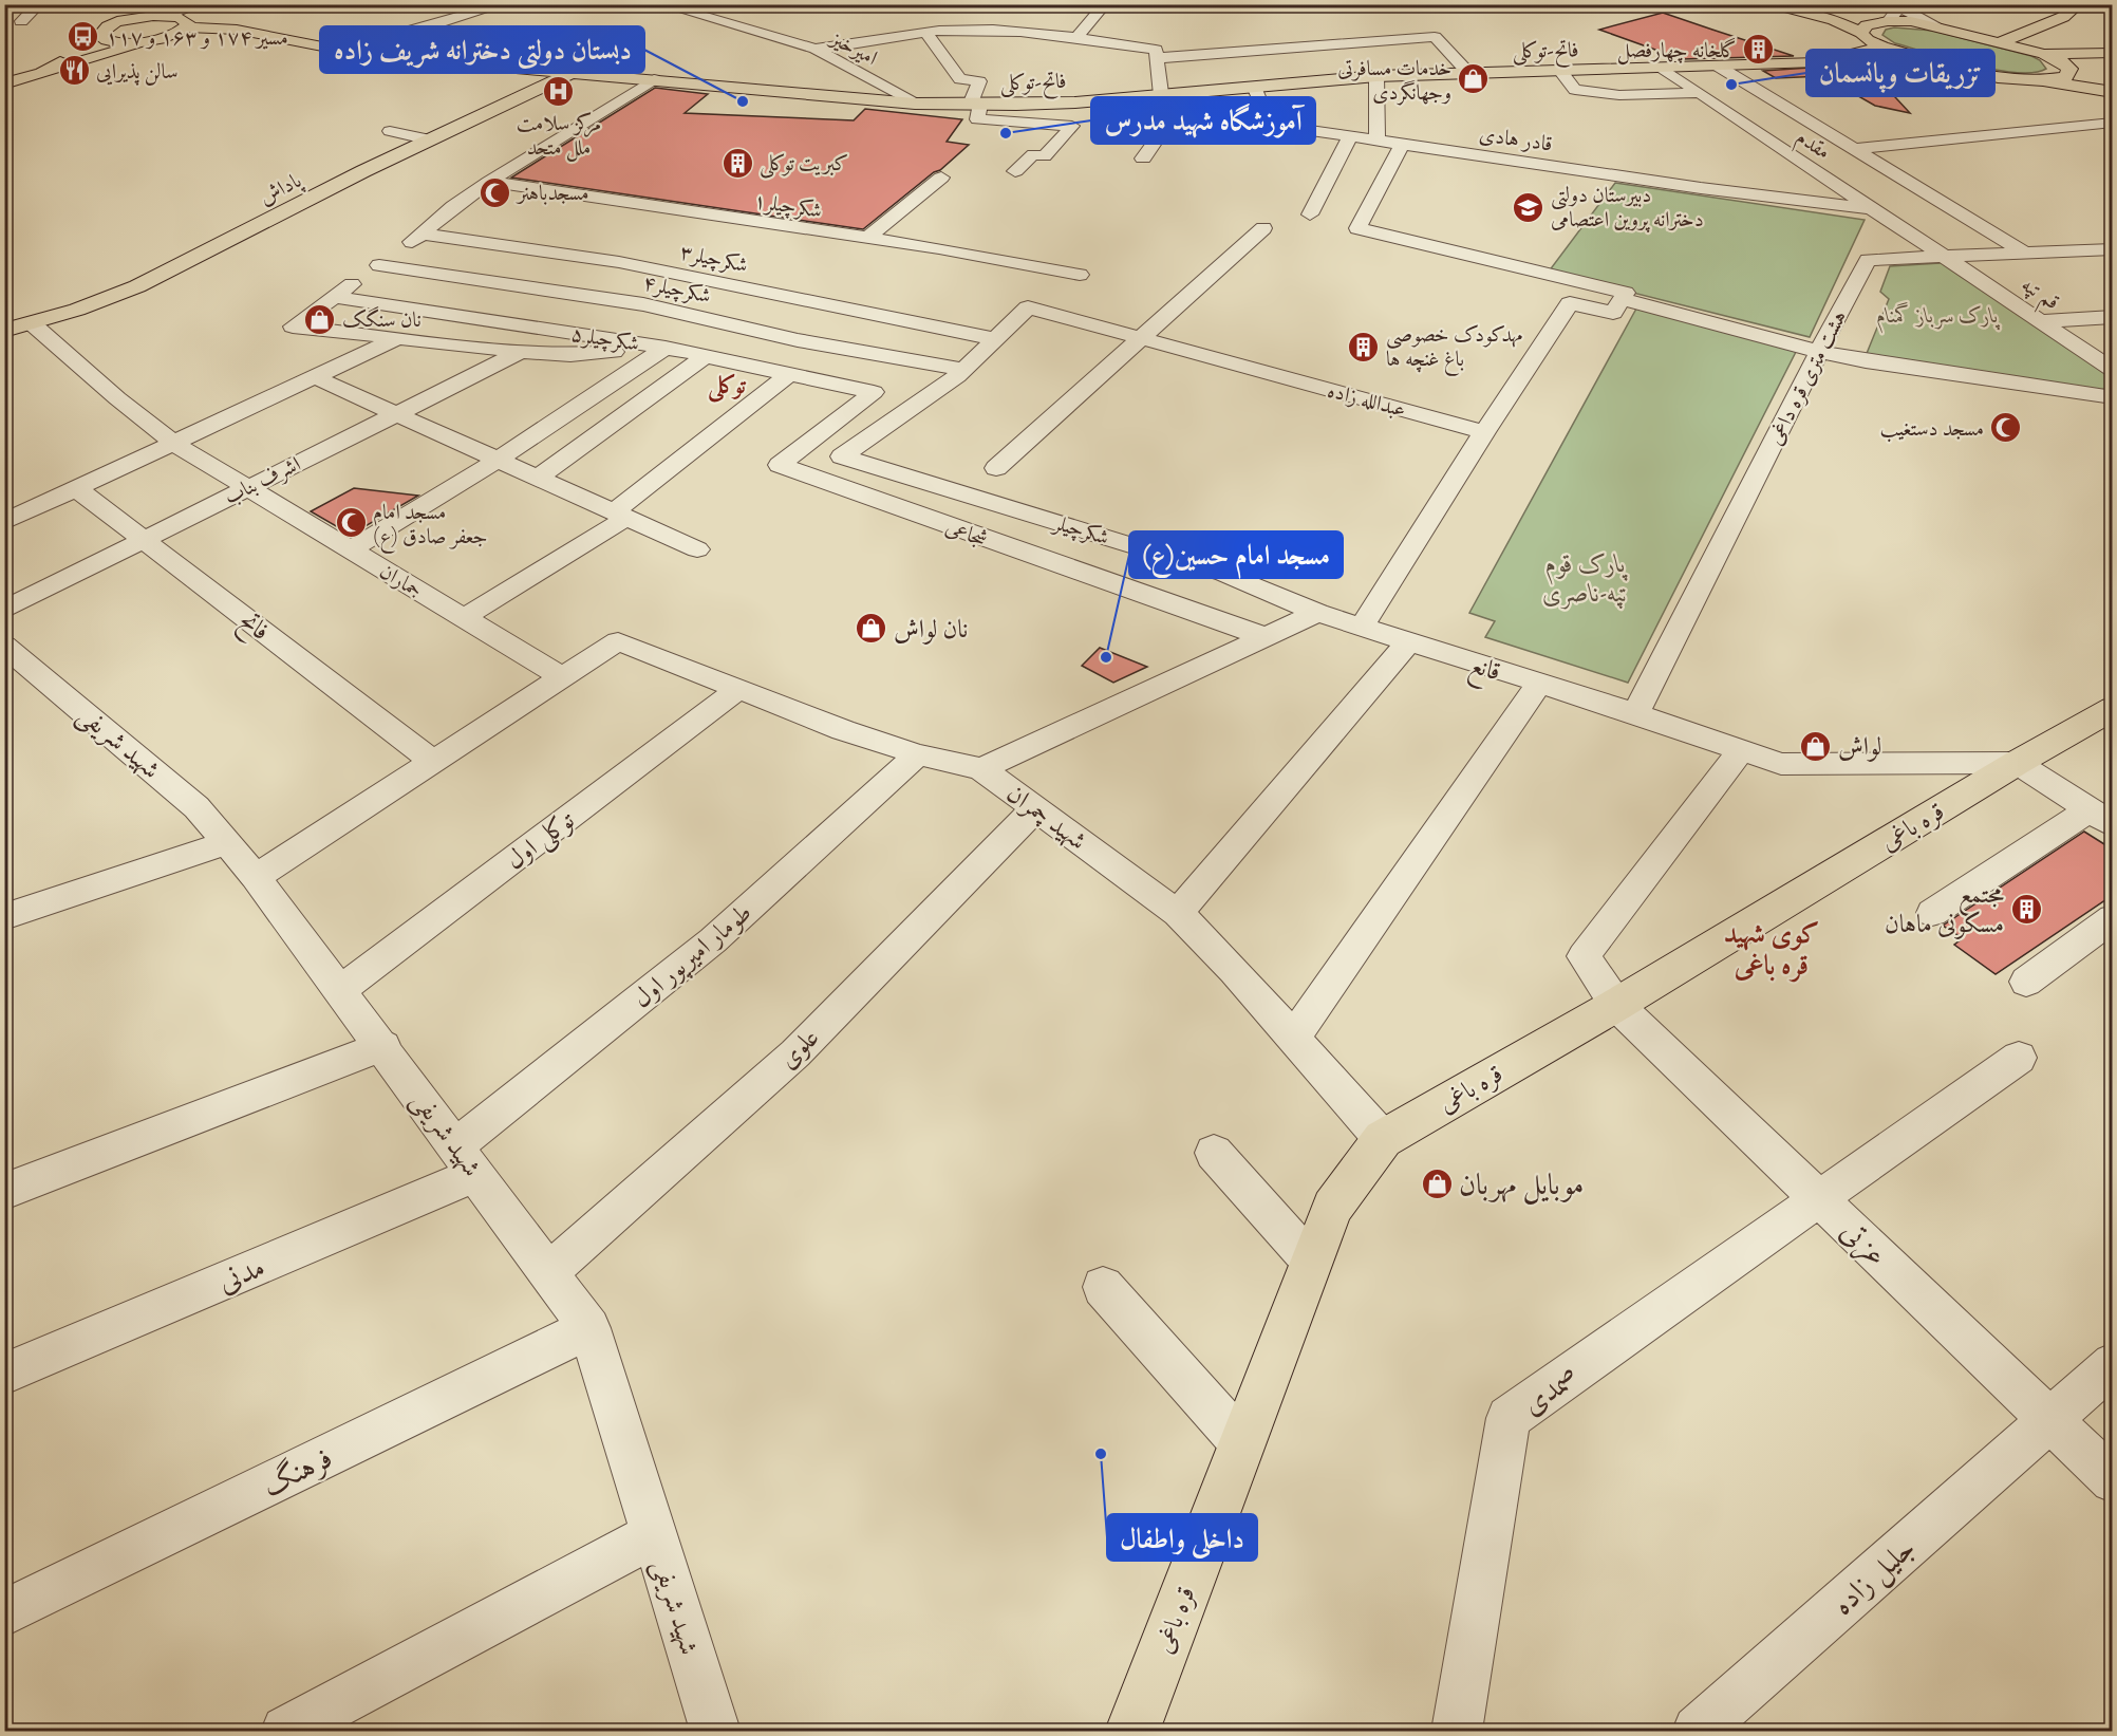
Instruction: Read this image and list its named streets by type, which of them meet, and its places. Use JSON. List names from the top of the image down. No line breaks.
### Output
{"streets":{"main road":["فاتح-توکلی","پاداش","قره باغی"],"street":["امیرخیز","قادر هادی","مقدم","شکرچیلر۱","شکرچیلر۳","شکرچیلر۴","قم تپه","شکرچیلر۵","هشت متری قره داغی","عبدالله زاده","اشرف بناب","شکرچیلر","شجاعی","جماران","فاتح","قانع","شهید شریفى","شهید چمران","توکلی اول","طومار امیرپور اول","علوی","عزتی","مدنی","صمدی","فرهنگ","جلیل زاده"]},"crossings":[["امیرخیز","فاتح-توکلی"],["فاتح-توکلی","قادر هادی"],["فاتح-توکلی","مقدم"],["فاتح-توکلی","پاداش"],["قادر هادی","مقدم"],["مقدم","قم تپه"],["مقدم","هشت متری قره داغی"],["پاداش","جماران"],["شکرچیلر۳","عبدالله زاده"],["شکرچیلر۴","شکرچیلر"],["قم تپه","هشت متری قره داغی"],["شکرچیلر۵","شجاعی"],["هشت متری قره داغی","قانع"],["اشرف بناب","جماران"],["اشرف بناب","فاتح"],["شکرچیلر","قانع"],["جماران","شهید چمران"],["قانع","قره باغی"],["قانع","عزتی"],["شهید شریفى","توکلی اول"],["شهید شریفى","طومار امیرپور اول"],["شهید شریفى","علوی"],["شهید شریفى","مدنی"],["شهید شریفى","فرهنگ"],["شهید چمران","قره باغی"],["شهید چمران","توکلی اول"],["شهید چمران","طومار امیرپور اول"],["شهید چمران","علوی"],["قره باغی","عزتی"],["طومار امیرپور اول","مدنی"],["عزتی","صمدی"],["عزتی","جلیل زاده"]],"districts":["توکلی","کوی شهید قره باغی"],"parks":["پارک سرباز گمنام","پارک قوم تپه-ناصری"],"places":{"bus stop":["مسیر ۱۷۴ و ۱۶۳ و ۱۱۷"],"building":["گلخانه چهارفصل","کبریت توکلی","مهدکودک خصوصی باغ غنچه ها","مجتمع مسکونی ماهان"],"restaurant":["سالن پذیرایی"],"shop":["خدمات مسافرتی وجهانگردی","نان سنگک","نان لواش","لواش","موبایل مهربان"],"other":["تزریقات وپانسمان","دبستان دولتی دخترانه شریف زاده","آموزشگاه شهید مدرس","مسجد امام حسین(ع)","داخلی واطفال"],"hospital":["مرکز سلامت ملل متحد"],"mosque":["مسجدباهنر","مسجد دستغیب","مسجد امام جعفر صادق (ع)"],"school or university":["دبیرستان دولتی دخترانه پروین اعتصامی"]}}
